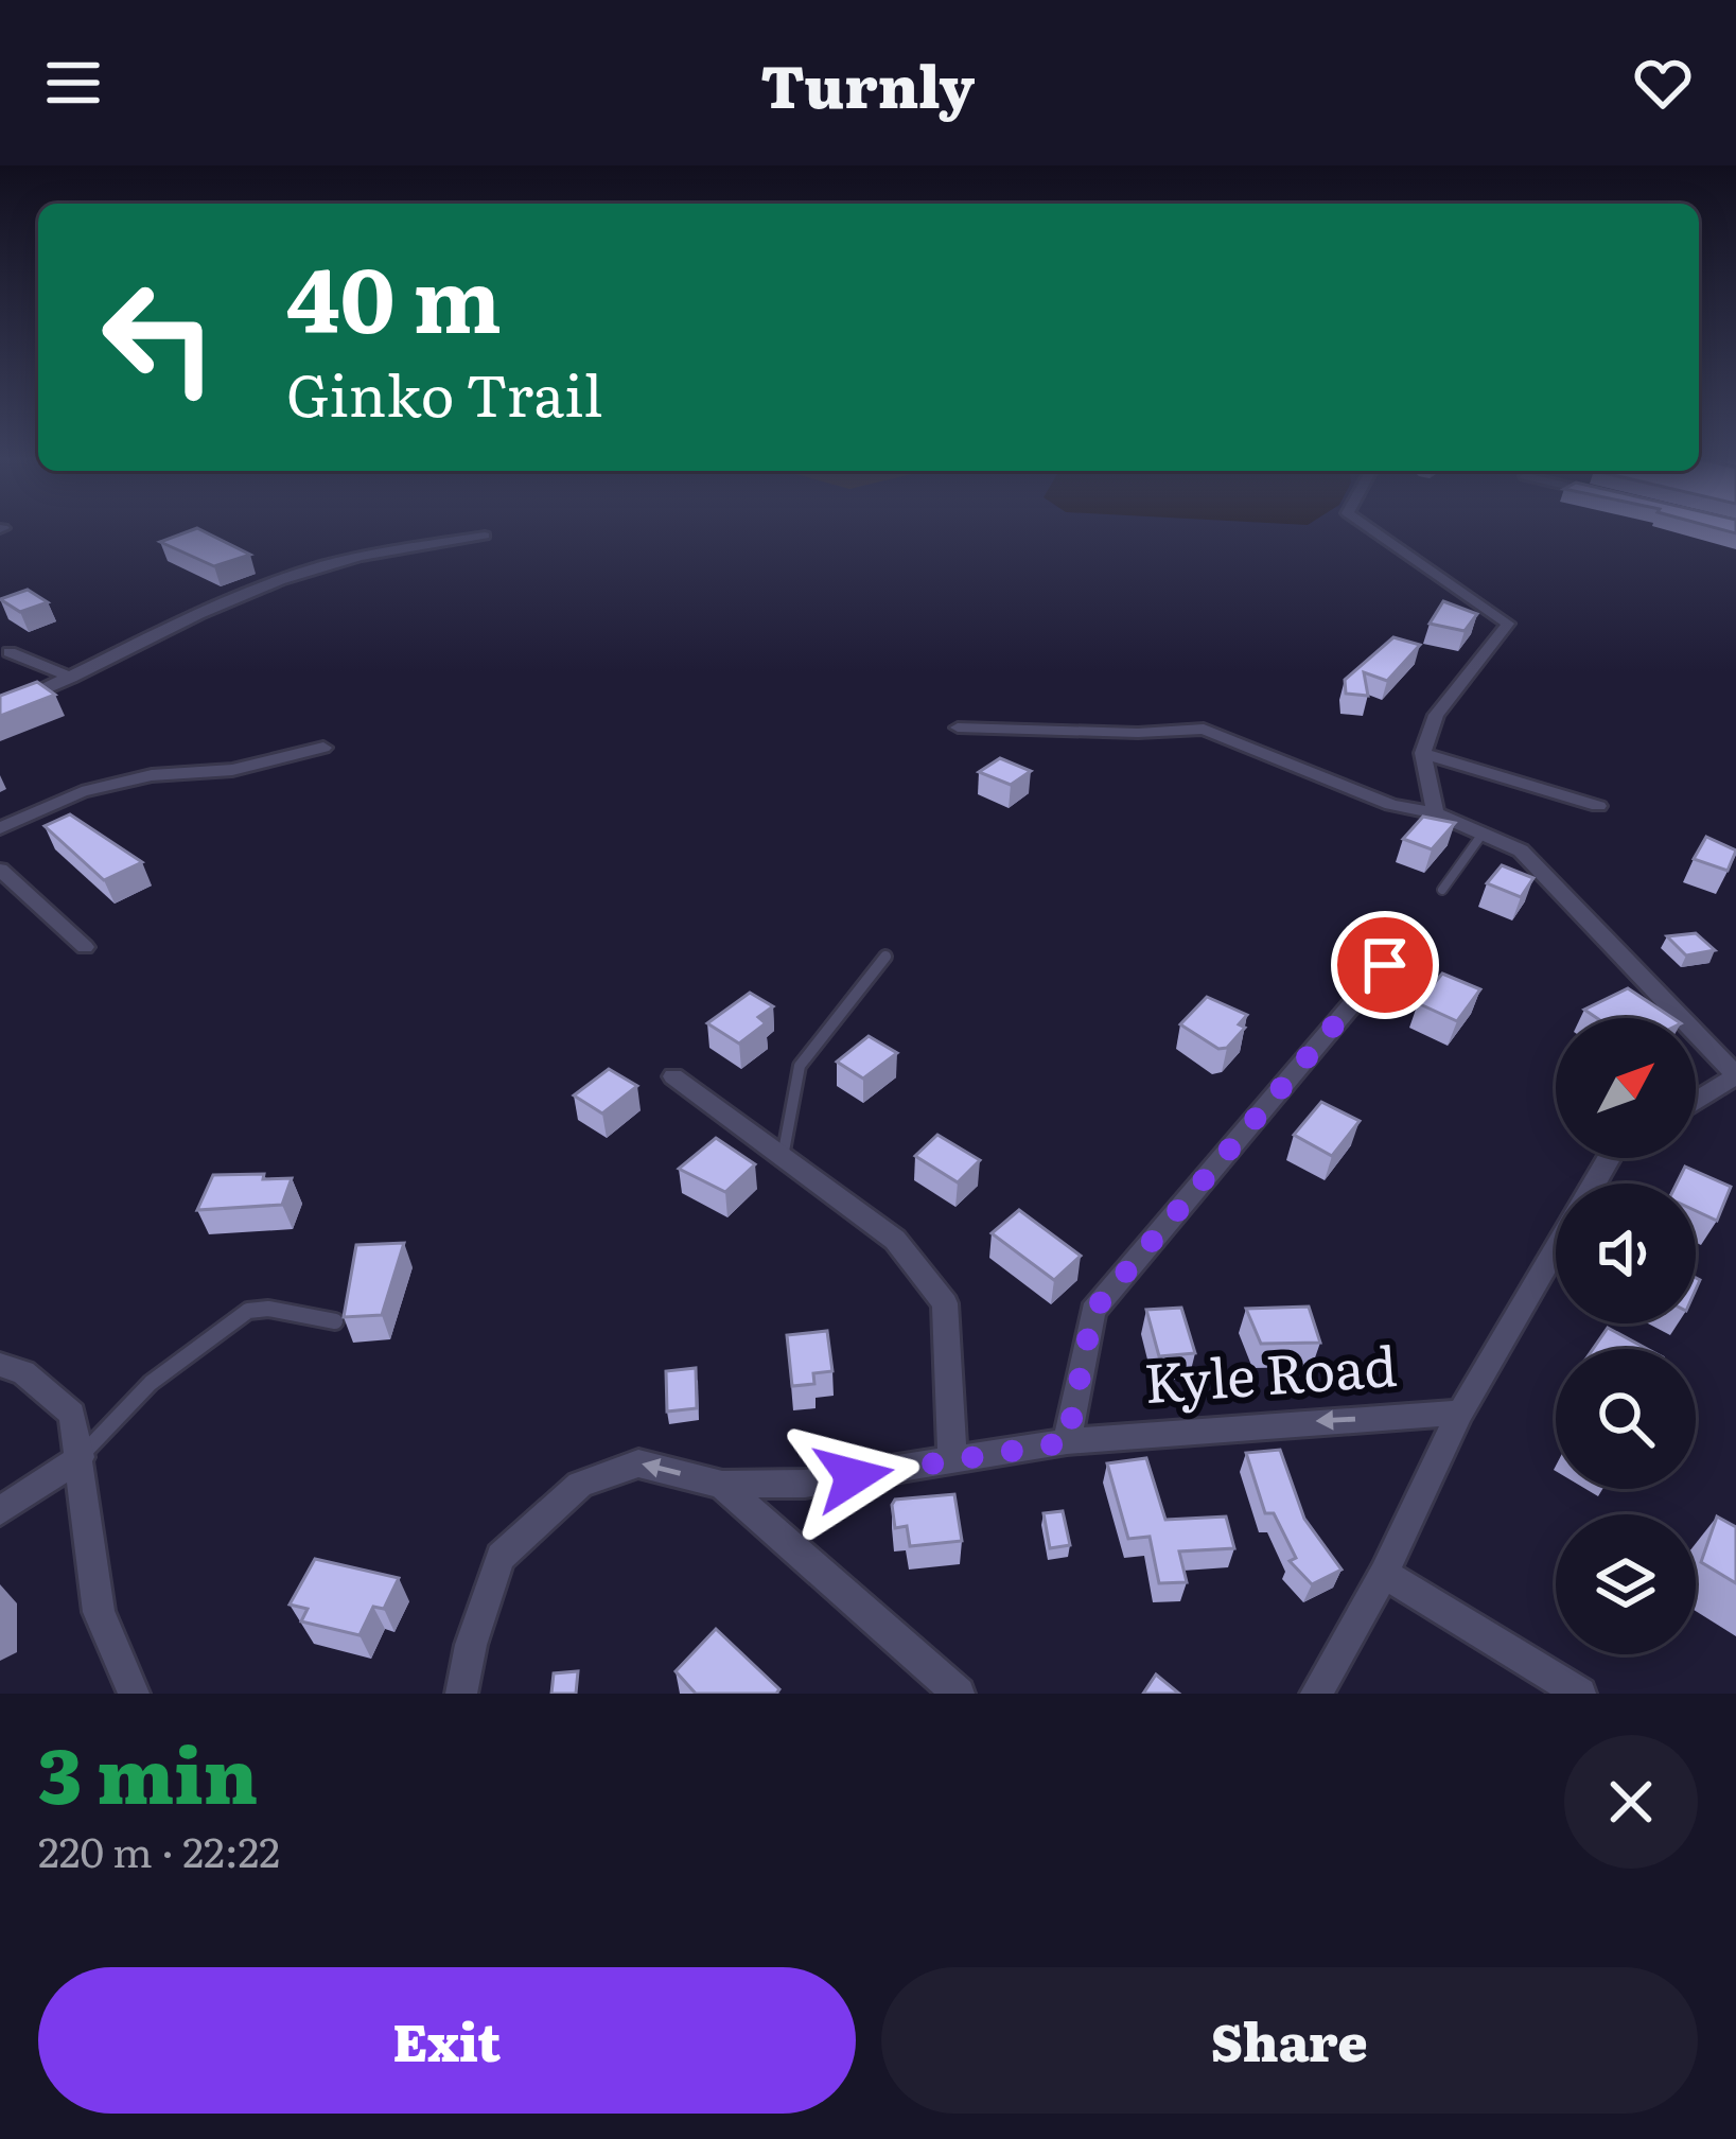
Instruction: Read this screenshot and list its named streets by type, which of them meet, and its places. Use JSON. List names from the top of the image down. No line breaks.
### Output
{"streets":{"street":["Kyle Road"]},"one_way":["Kyle Road"],"north":"top right","page":{"header":"Turnly","turn":["40 m","Ginko Trail"],"heading":["3 min","220 m · 22:22"],"buttons":["Exit","Share"]}}
